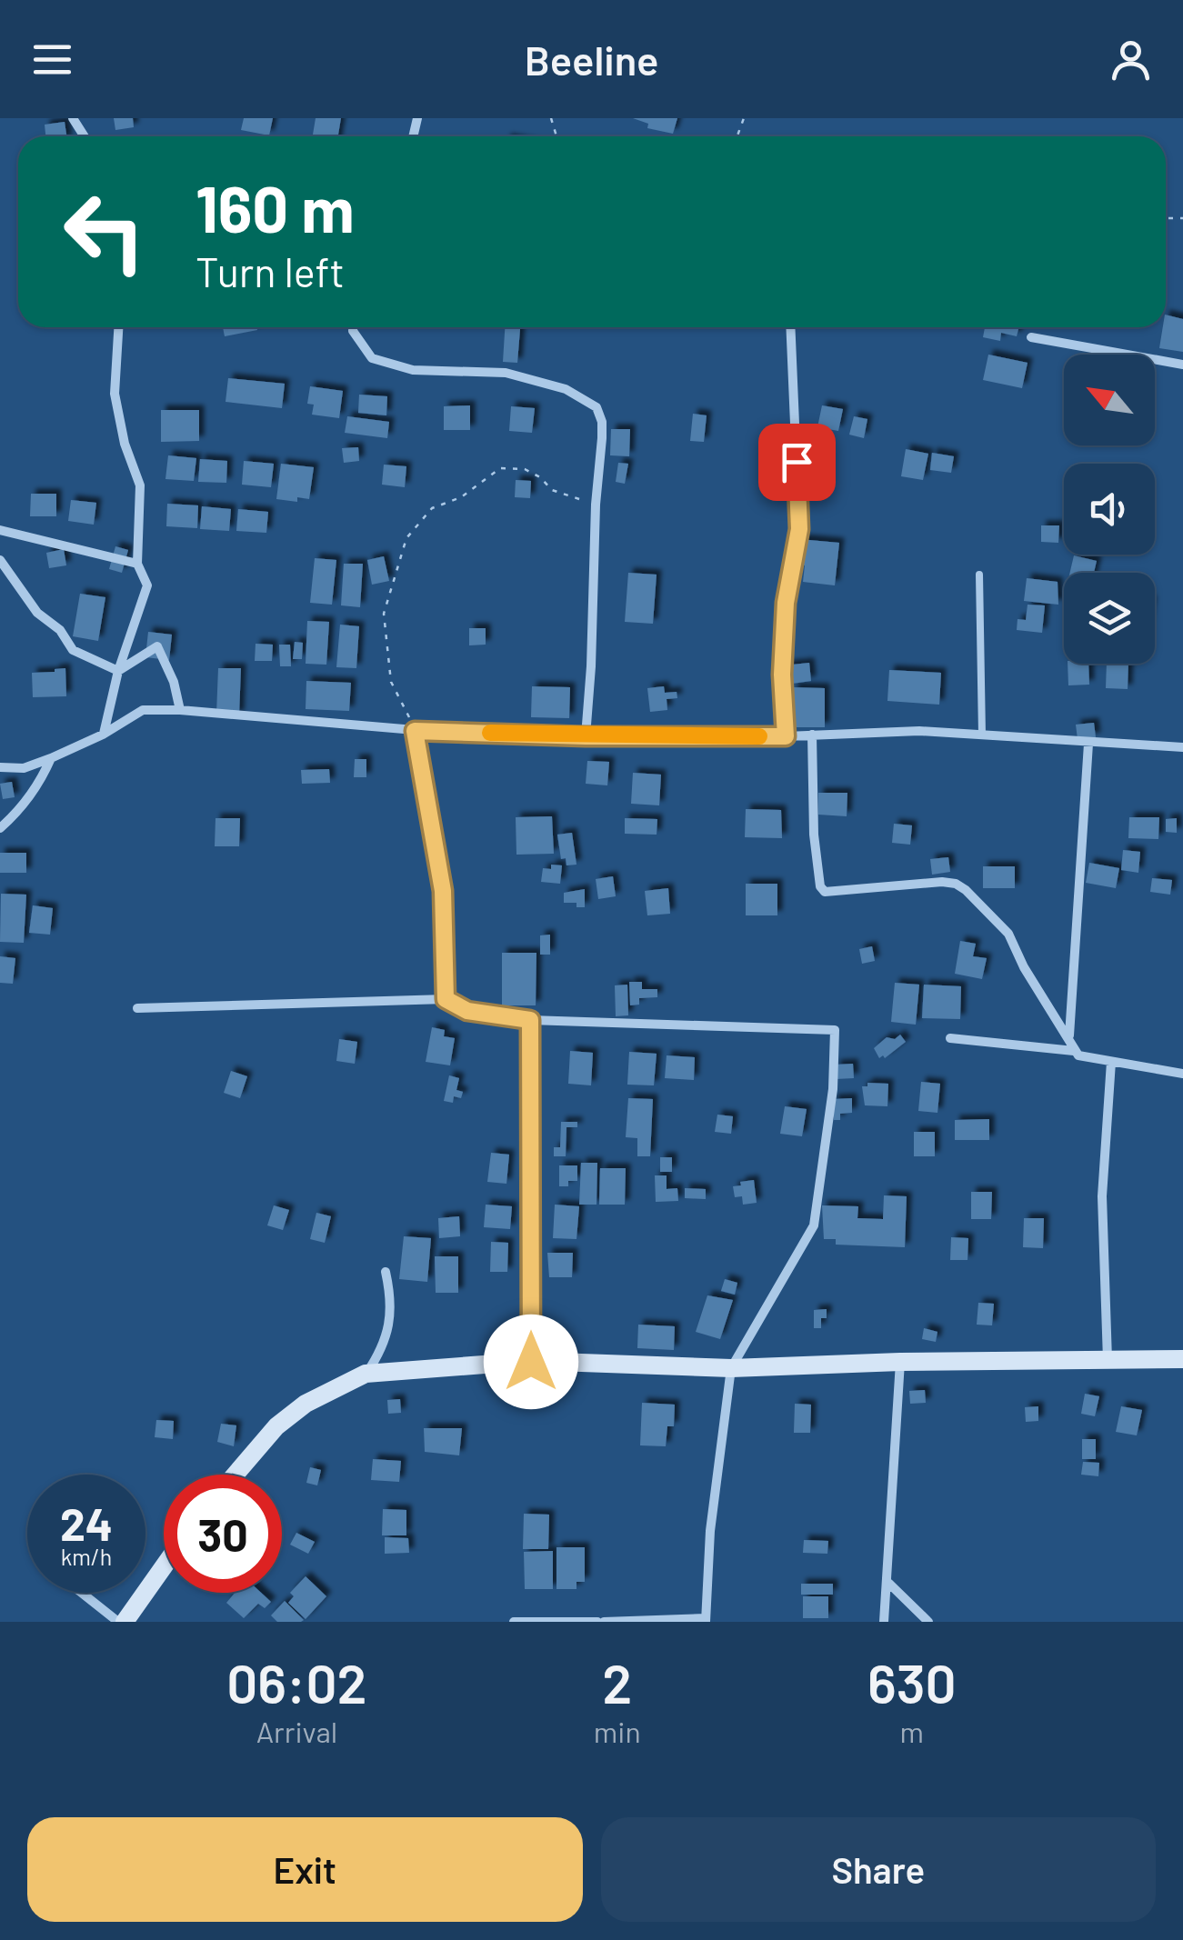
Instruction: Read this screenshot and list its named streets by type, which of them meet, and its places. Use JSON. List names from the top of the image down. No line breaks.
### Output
{"north":"top left","page":{"header":"Beeline","turn":["160 m","Turn left"],"speed":"24 km/h","limit":"30","eta":["06:02","Arrival","2","min","630","m"],"buttons":["Exit","Share"]}}
